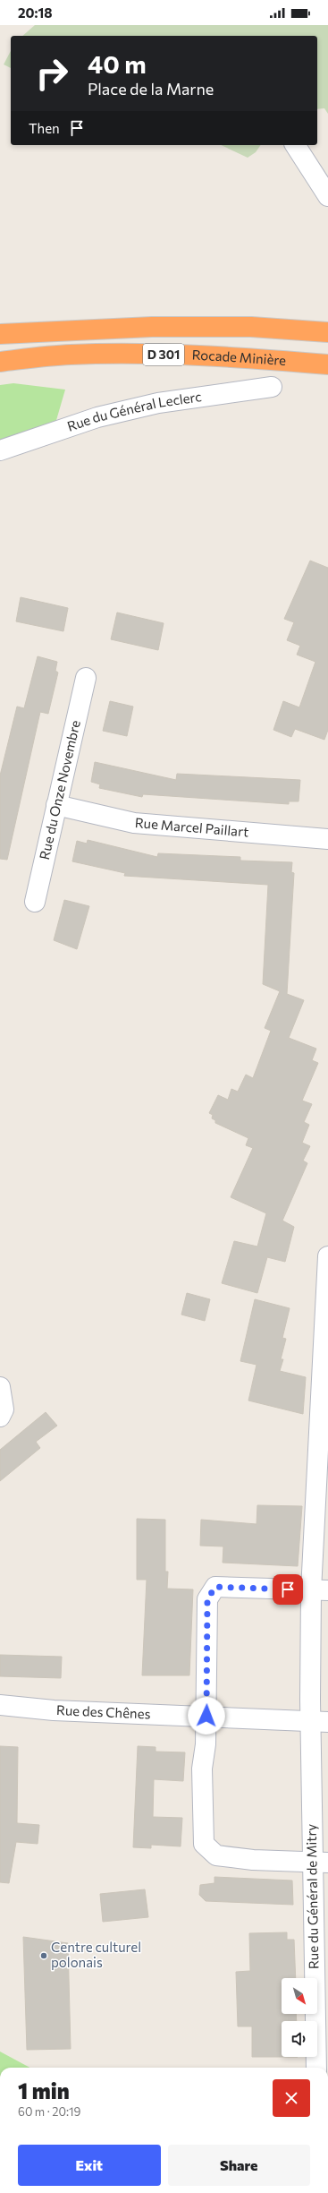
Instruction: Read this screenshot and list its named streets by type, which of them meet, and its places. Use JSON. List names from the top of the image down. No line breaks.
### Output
{"streets":{"highway":["D 301","Rocade Minière"],"street":["Rue du Général Leclerc","Rue du Onze Novembre","Rue Marcel Paillart","Rue des Chênes","Rue du Général de Mitry"]},"crossings":[["Rue du Onze Novembre","Rue Marcel Paillart"],["Rue des Chênes","Rue du Général de Mitry"]],"places":["Centre culturel polonais"],"north":"bottom right","page":{"status":"20:18","turn":["40 m","Place de la Marne"],"then":"Then","heading":["1 min","60 m · 20:19"],"buttons":["Exit","Share"]}}
